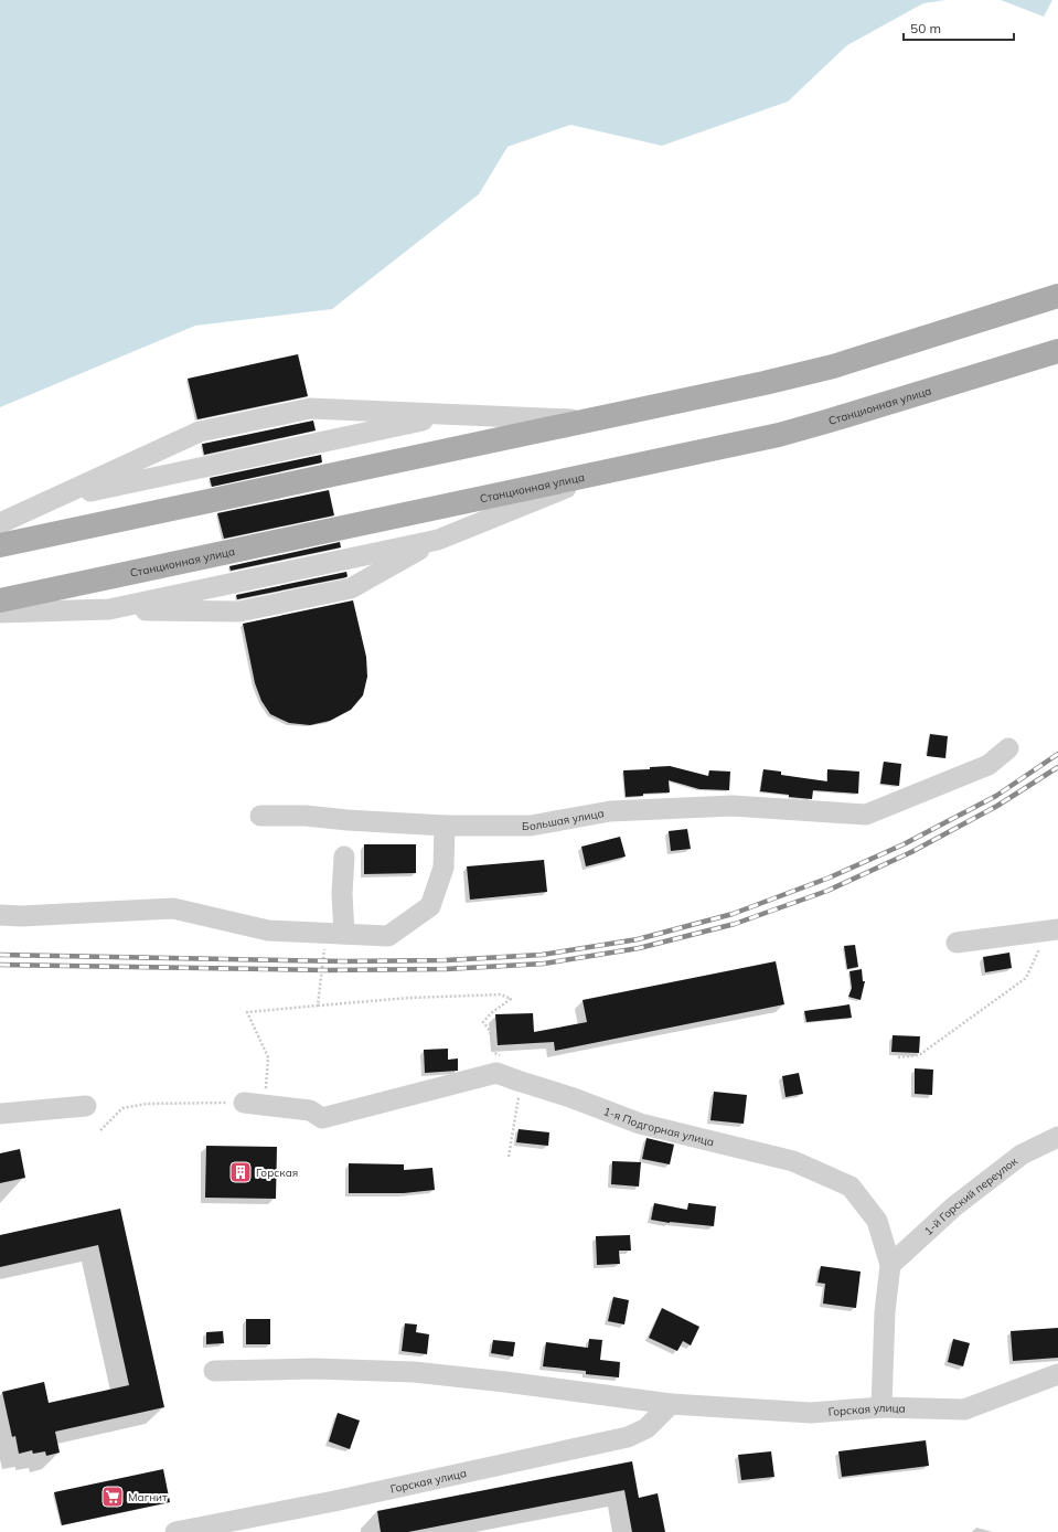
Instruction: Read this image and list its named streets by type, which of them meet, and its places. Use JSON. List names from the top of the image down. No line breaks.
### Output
{"streets":{"main road":["Станционная улица"],"street":["Большая улица","1-я Подгорная улица","1-й Горский переулок","Горская улица"]},"crossings":[["1-я Подгорная улица","1-й Горский переулок"],["1-я Подгорная улица","Горская улица"]],"places":{"building":["Горская"],"supermarket":["Магнит"]},"scale_bar":"50 m"}
